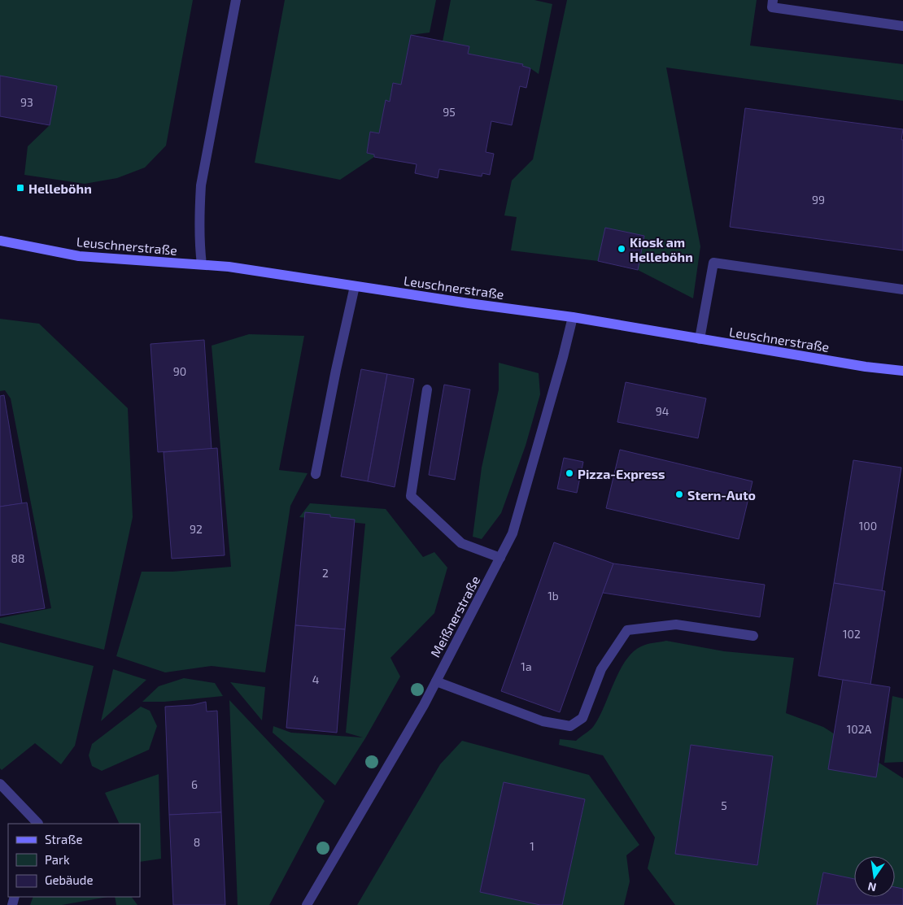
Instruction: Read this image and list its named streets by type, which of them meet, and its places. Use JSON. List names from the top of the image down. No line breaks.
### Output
{"streets":{"main road":["Leuschnerstraße"],"street":["Meißnerstraße"]},"crossings":[["Leuschnerstraße","Meißnerstraße"]],"places":{"transit":["Helleböhn"],"other":["Kiosk am Helleböhn","Pizza-Express","Stern-Auto"]},"house_numbers":["93","95","99","90","94","100","92","88","2","1b","102","1a","4","102A","6","5","8","1"],"legend":["Straße","Park","Gebäude"],"north":"bottom"}
